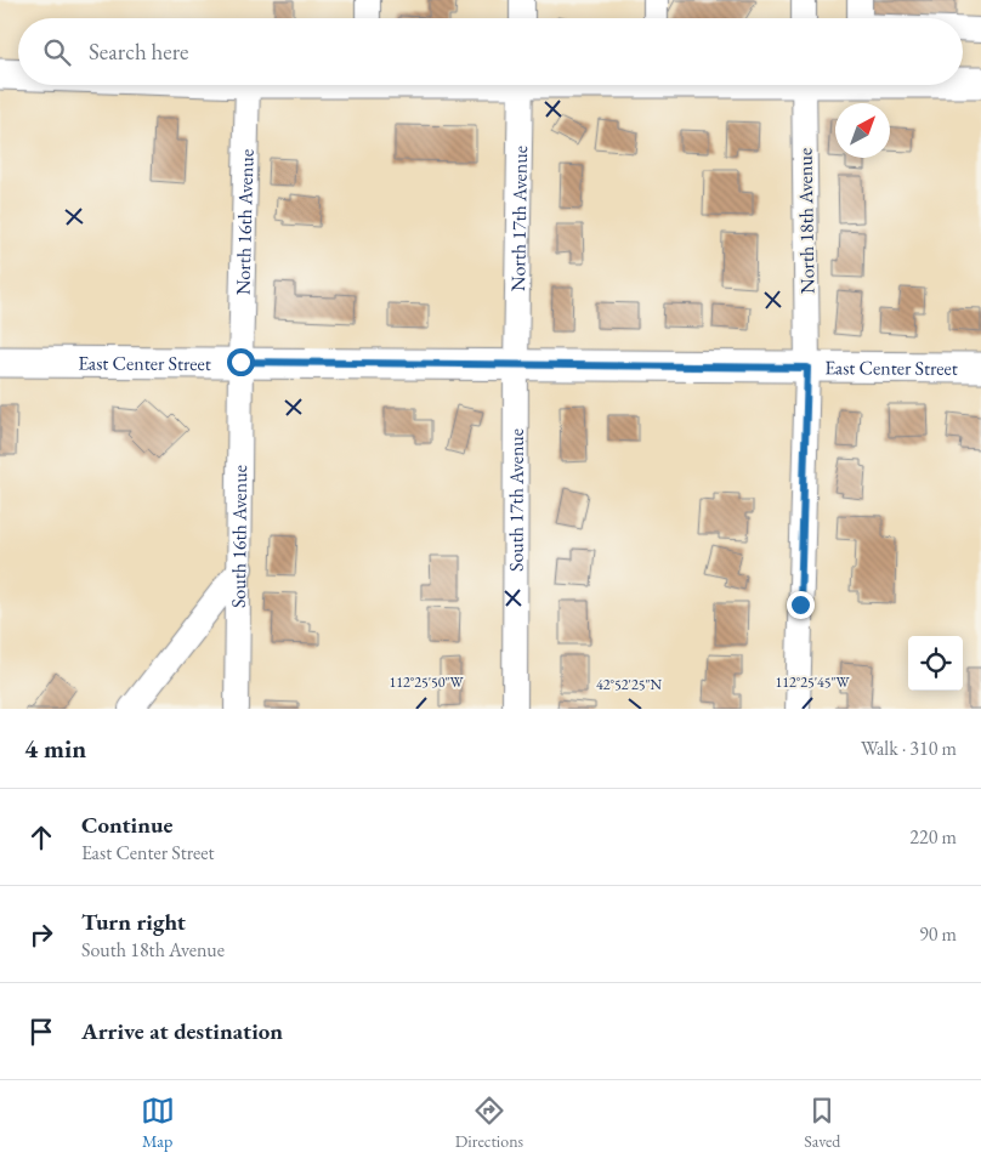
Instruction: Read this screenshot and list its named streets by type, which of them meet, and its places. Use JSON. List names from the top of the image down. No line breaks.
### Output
{"streets":{"main road":["East Center Street"],"street":["North 17th Avenue","North 18th Avenue","North 16th Avenue","South 17th Avenue","South 16th Avenue"]},"crossings":[["North 17th Avenue","East Center Street"],["North 17th Avenue","South 17th Avenue"],["North 18th Avenue","East Center Street"],["North 16th Avenue","East Center Street"],["North 16th Avenue","South 16th Avenue"],["East Center Street","South 17th Avenue"],["East Center Street","South 16th Avenue"]],"north":"top right","page":{"search":"Search here","heading":["4 min","Walk · 310 m"],"list":[["Continue","East Center Street","220 m"],["Turn right","South 18th Avenue","90 m"],"Arrive at destination"],"nav":["Map","Directions","Saved"]},"coordinates":["112°25'50\"W","112°25'45\"W","42°52'25\"N"]}
